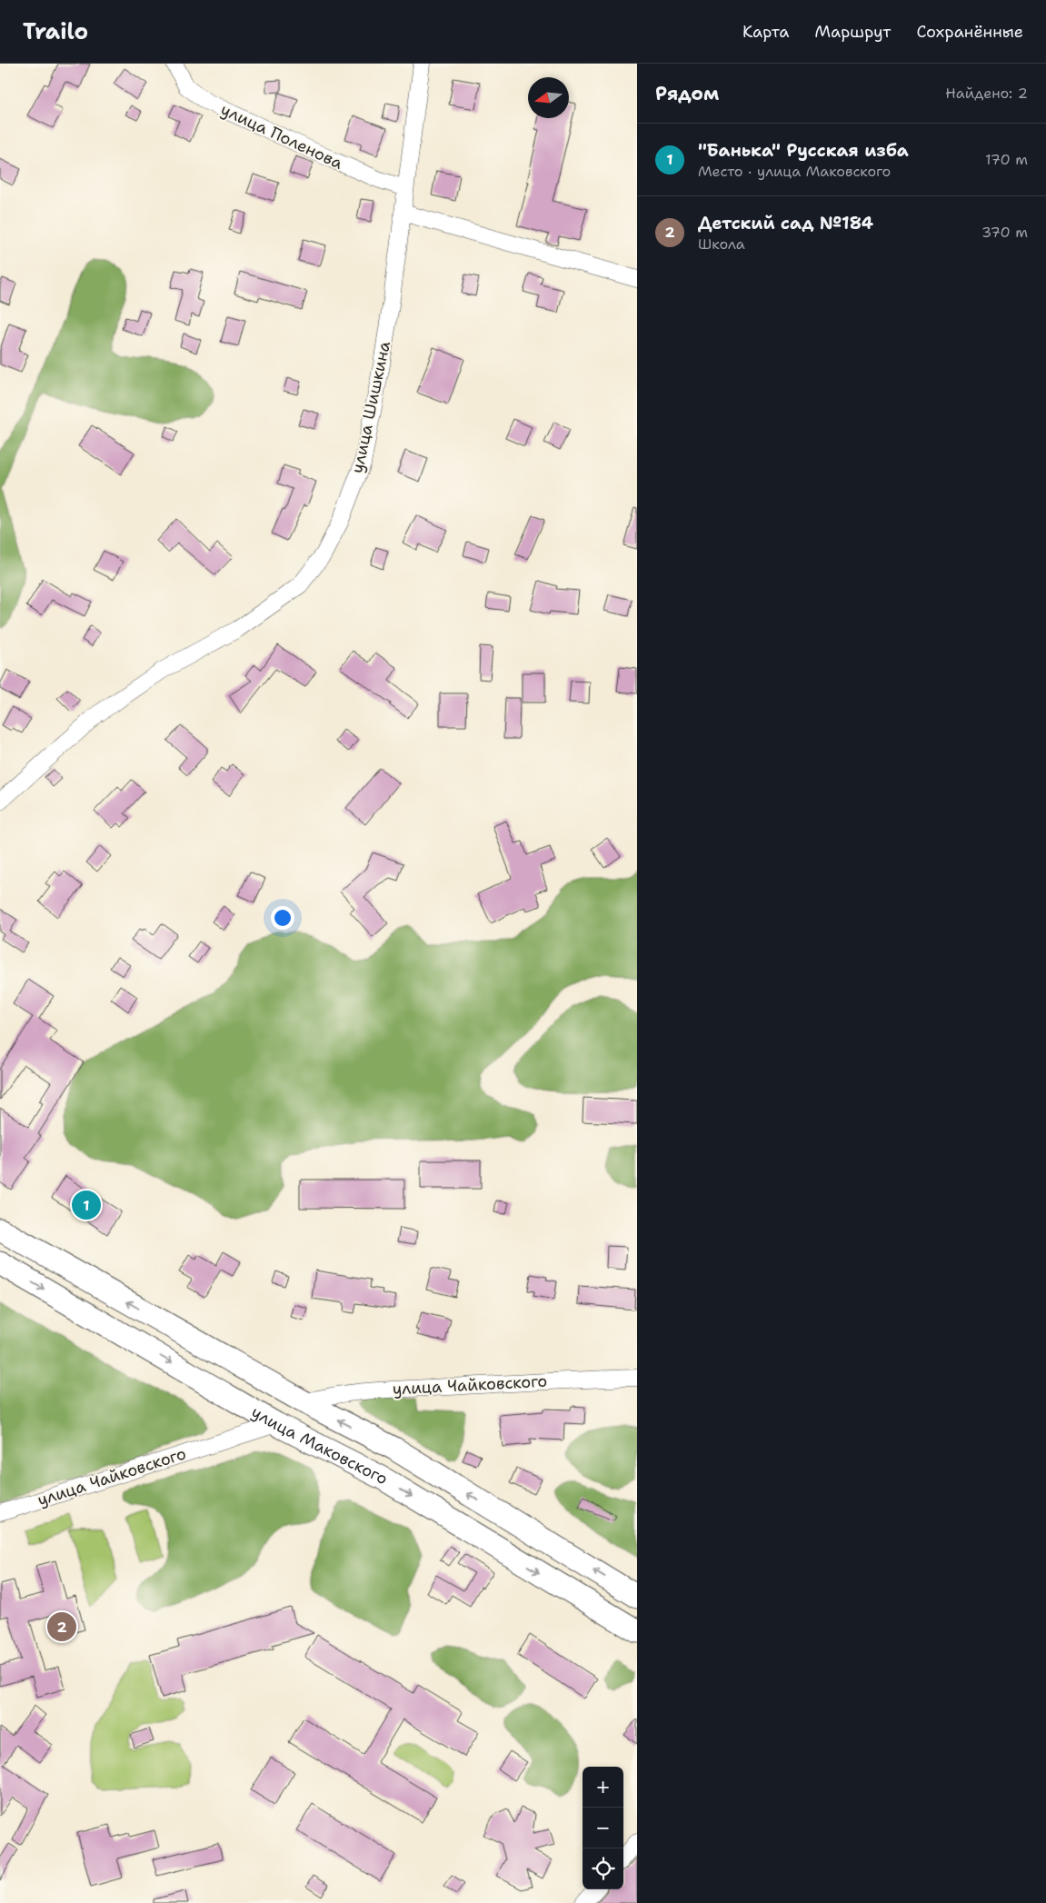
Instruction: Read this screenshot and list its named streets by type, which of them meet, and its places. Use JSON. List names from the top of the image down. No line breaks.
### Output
{"streets":{"highway":["улица Маковского"],"street":["улица Поленова","улица Шишкина","улица Чайковского"]},"crossings":[["улица Поленова","улица Шишкина"],["улица Чайковского","улица Маковского"]],"north":"left","page":{"header":"Trailo","nav":["Карта","Маршрут","Сохранённые"],"heading":["Рядом","Найдено: 2"],"list":[{"mark":"1","name":"\"Банька\" Русская изба","note":"Место · улица Маковского","value":"170 m"},{"mark":"2","name":"Детский сад №184","note":"Школа","value":"370 m"}],"pins":["1","2"],"map_buttons":["+","−"]}}
